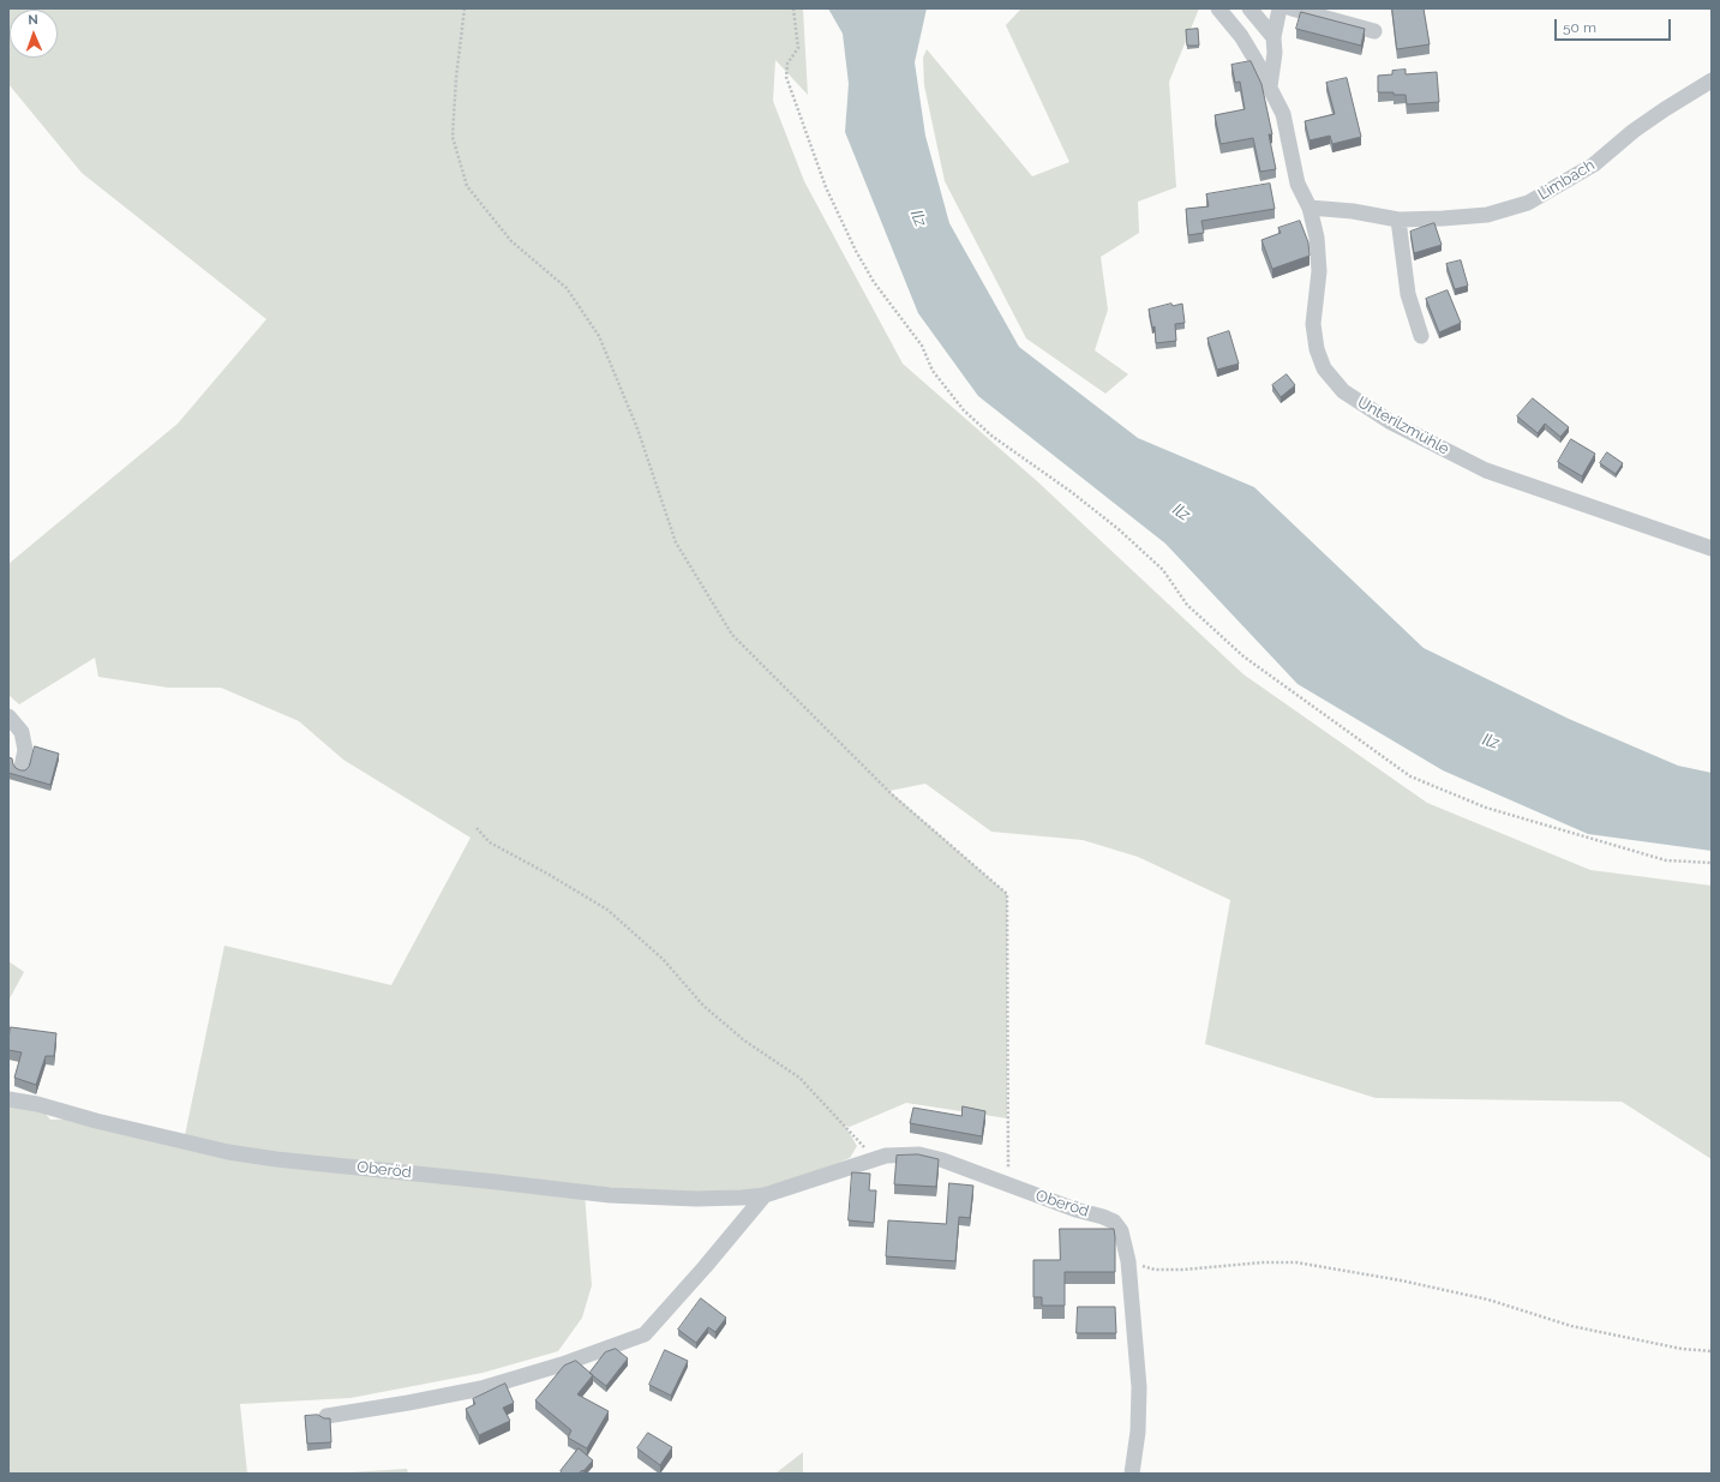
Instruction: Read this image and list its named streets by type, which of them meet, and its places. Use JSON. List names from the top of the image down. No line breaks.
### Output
{"streets":{"street":["Limbach","Unterilzmühle","Oberöd"]},"crossings":[["Limbach","Unterilzmühle"]],"water":["Ilz"],"scale_bar":"50 m","north":"top"}
